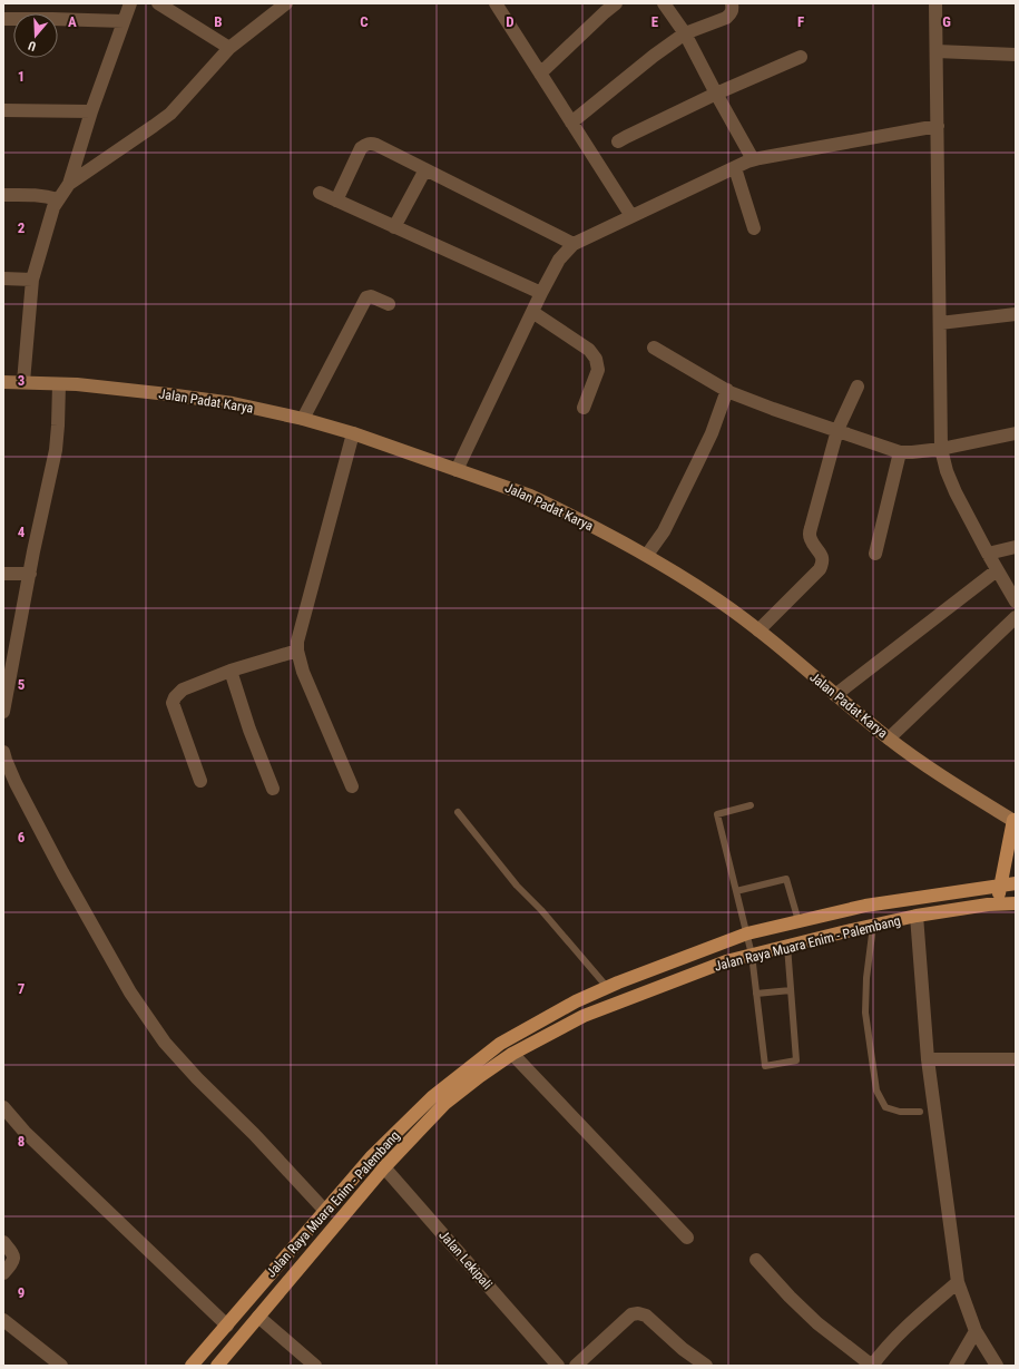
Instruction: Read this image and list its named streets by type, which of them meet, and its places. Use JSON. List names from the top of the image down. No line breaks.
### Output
{"streets":{"main road":["Jalan Raya Muara Enim - Palembang"],"street":["Jalan Padat Karya","Jalan Lekipali"]},"crossings":[["Jalan Raya Muara Enim - Palembang","Jalan Lekipali"]],"north":"bottom","grid":{"columns":["A","B","C","D","E","F","G"],"rows":["1","2","3","4","5","6","7","8","9"]}}
